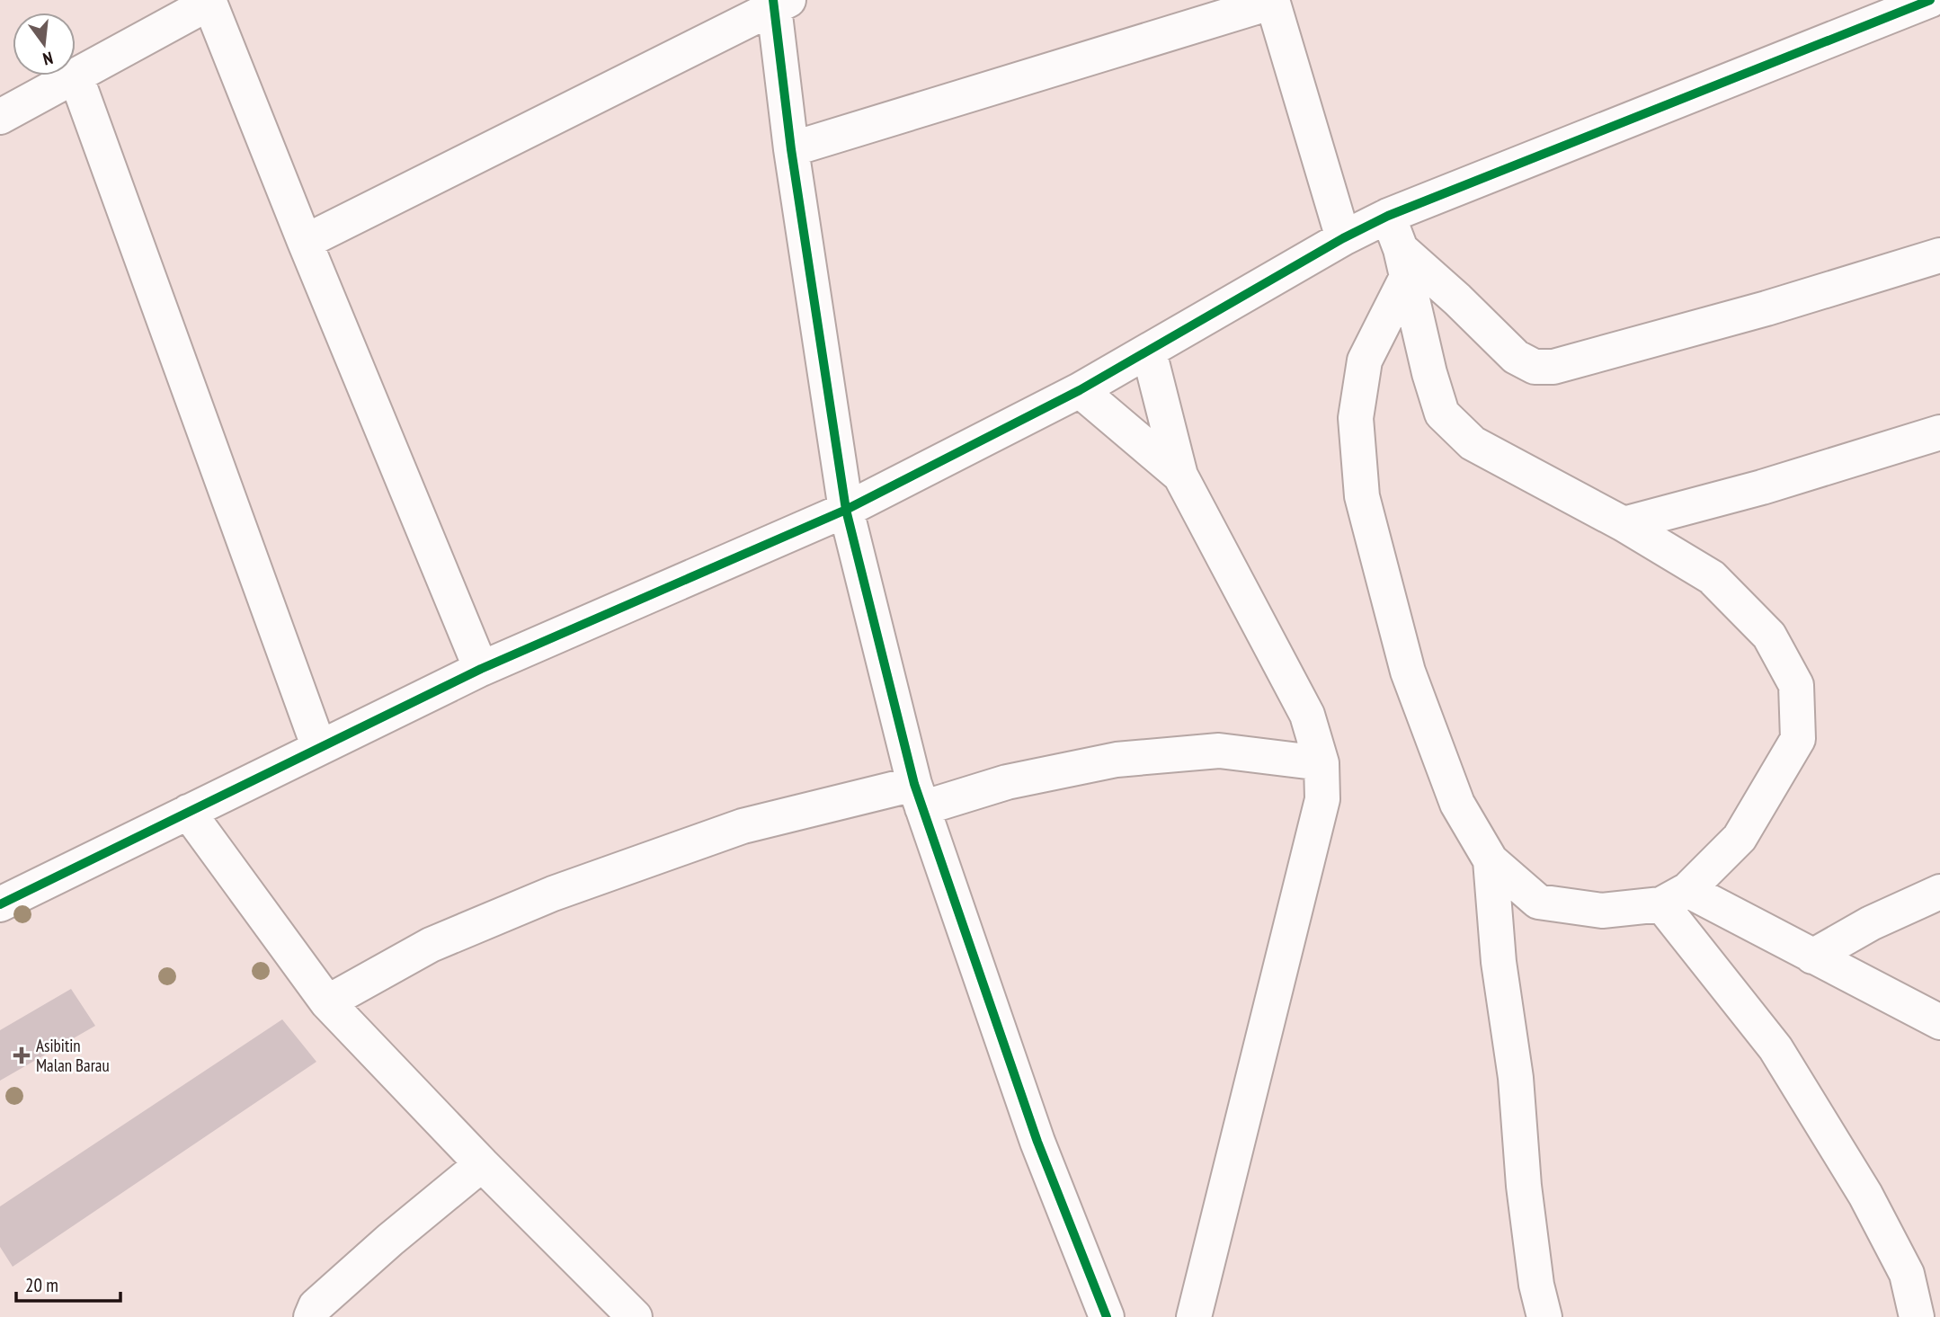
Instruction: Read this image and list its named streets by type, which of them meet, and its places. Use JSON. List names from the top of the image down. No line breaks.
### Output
{"places":{"health":["Asibitin Malan Barau"]},"scale_bar":"20 m","north":"bottom"}
